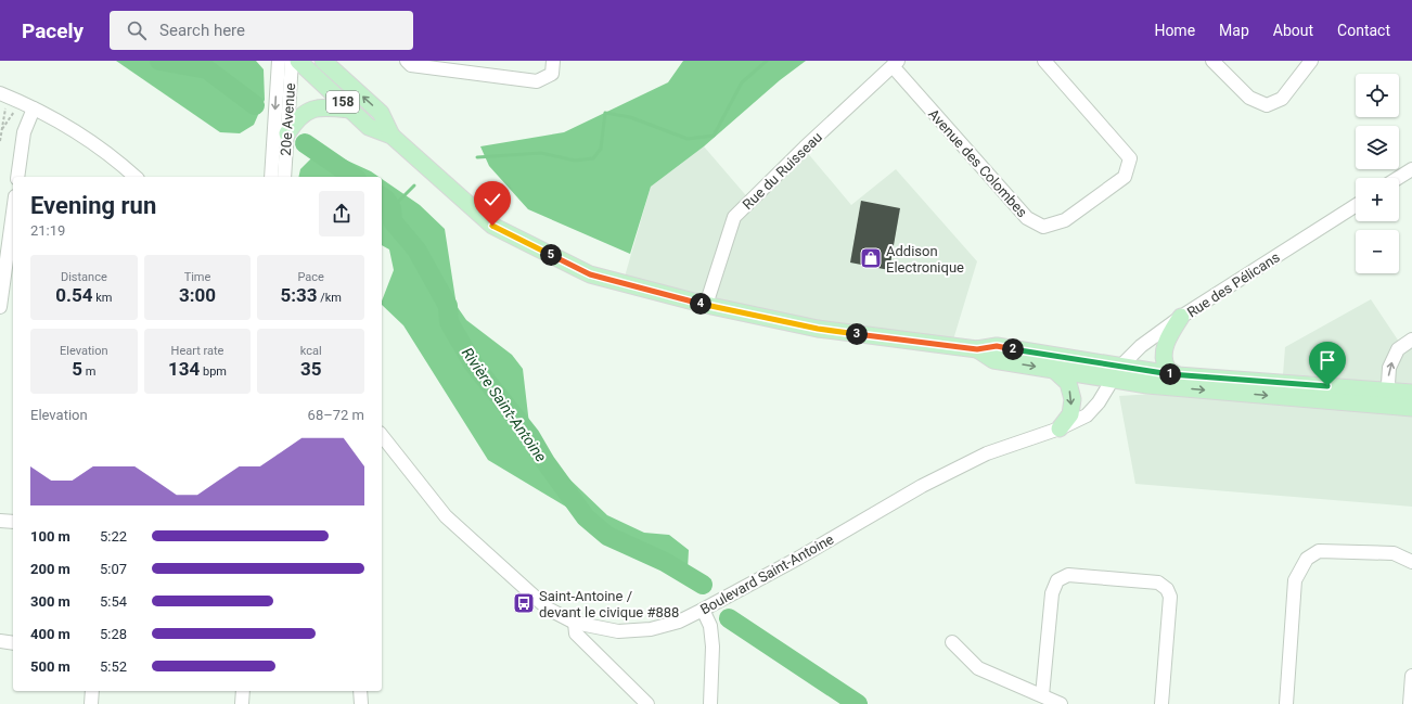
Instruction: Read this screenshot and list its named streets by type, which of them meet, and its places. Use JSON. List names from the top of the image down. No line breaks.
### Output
{"streets":{"main road":["158"],"street":["20e Avenue","Avenue des Colombes","Rue du Ruisseau","Rue des Pélicans","Boulevard Saint-Antoine"]},"crossings":[["158","Rue du Ruisseau"],["158","Rue des Pélicans"],["158","Boulevard Saint-Antoine"],["Avenue des Colombes","Rue du Ruisseau"],["Rue des Pélicans","Boulevard Saint-Antoine"]],"water":["Rivière Saint-Antoine"],"places":{"shop":["Addison Electronique"],"bus stop":["Saint-Antoine / devant le civique #888"]},"page":{"header":"Pacely","search":"Search here","nav":["Home","Map","About","Contact"],"map_buttons":["+","−"],"heading":["Evening run","21:19"],"pins":["5","4","3","2","1"],"stats":[["Distance","0.54 km"],["Time","3:00"],["Pace","5:33 /km"],["Elevation","5 m"],["Heart rate","134 bpm"],["kcal","35"]],"chart":["Elevation","68–72 m"],"list":[{"name":"100 m","note":"5:22"},{"name":"200 m","note":"5:07"},{"name":"300 m","note":"5:54"},{"name":"400 m","note":"5:28"},{"name":"500 m","note":"5:52"}]}}
